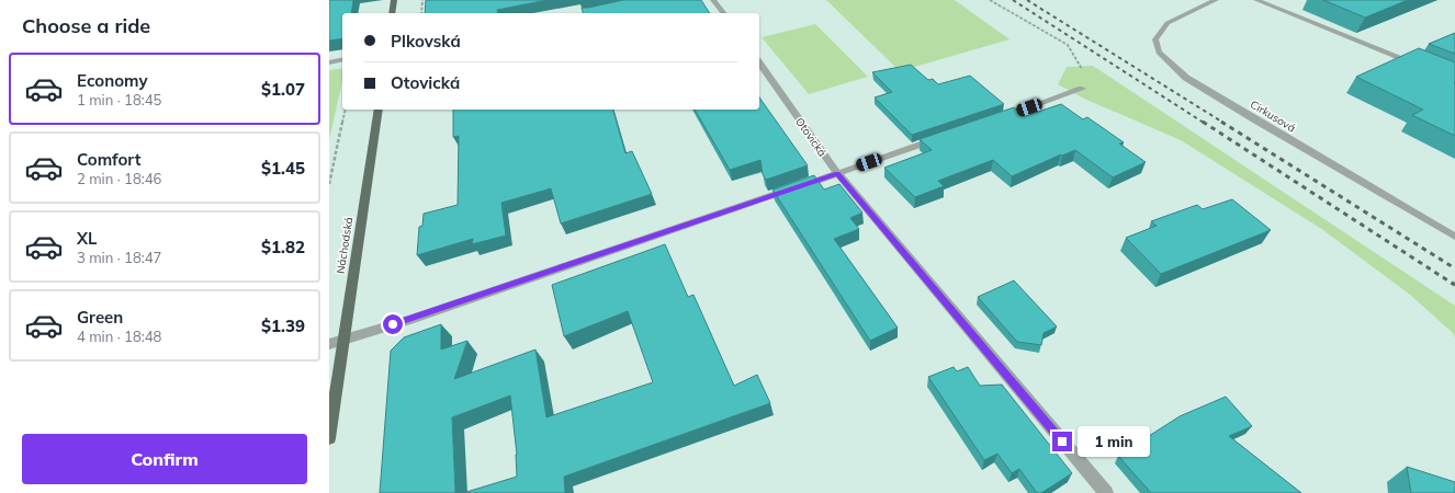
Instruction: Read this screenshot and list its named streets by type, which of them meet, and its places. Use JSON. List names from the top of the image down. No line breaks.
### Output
{"streets":{"main road":["Náchodská"],"street":["Cirkusová","Otovická"]},"page":{"heading":"Choose a ride","banner":["Plkovská","Otovická"],"list":[{"name":"Economy","note":"1 min · 18:45","value":"$1.07"},{"name":"Comfort","note":"2 min · 18:46","value":"$1.45"},{"name":"XL","note":"3 min · 18:47","value":"$1.82"},{"name":"Green","note":"4 min · 18:48","value":"$1.39"}],"buttons":"Confirm","bubble":"1 min"}}
